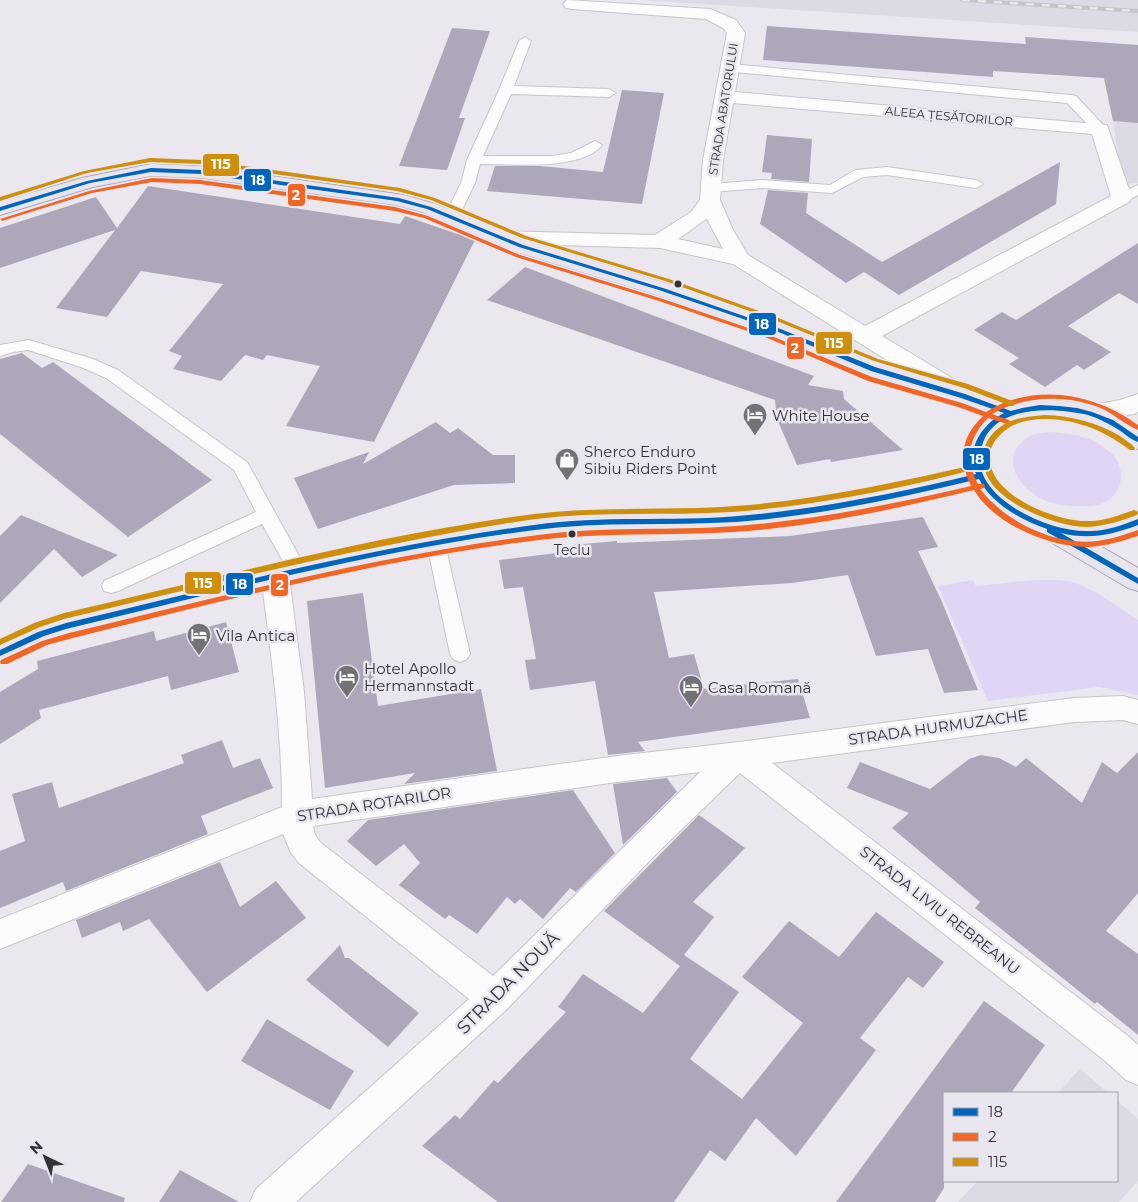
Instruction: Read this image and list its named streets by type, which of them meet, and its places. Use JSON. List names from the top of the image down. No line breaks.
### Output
{"streets":{"main road":["STRADA ABATORULUI"],"street":["ALEEA ȚESĂTORILOR","STRADA HURMUZACHE","STRADA ROTARILOR","STRADA LIVIU REBREANU","STRADA NOUĂ"]},"crossings":[["STRADA ABATORULUI","ALEEA ȚESĂTORILOR"],["STRADA HURMUZACHE","STRADA ROTARILOR"],["STRADA HURMUZACHE","STRADA LIVIU REBREANU"],["STRADA HURMUZACHE","STRADA NOUĂ"],["STRADA ROTARILOR","STRADA LIVIU REBREANU"],["STRADA ROTARILOR","STRADA NOUĂ"],["STRADA LIVIU REBREANU","STRADA NOUĂ"]],"places":{"hotel":["White House","Vila Antica","Hotel Apollo Hermannstadt","Casa Romană"],"shop":["Sherco Enduro Sibiu Riders Point"],"other":["Teclu"]},"lines":["transit line 115","transit line 18","transit line 2"],"legend":["18","2","115"],"north":"top left"}
